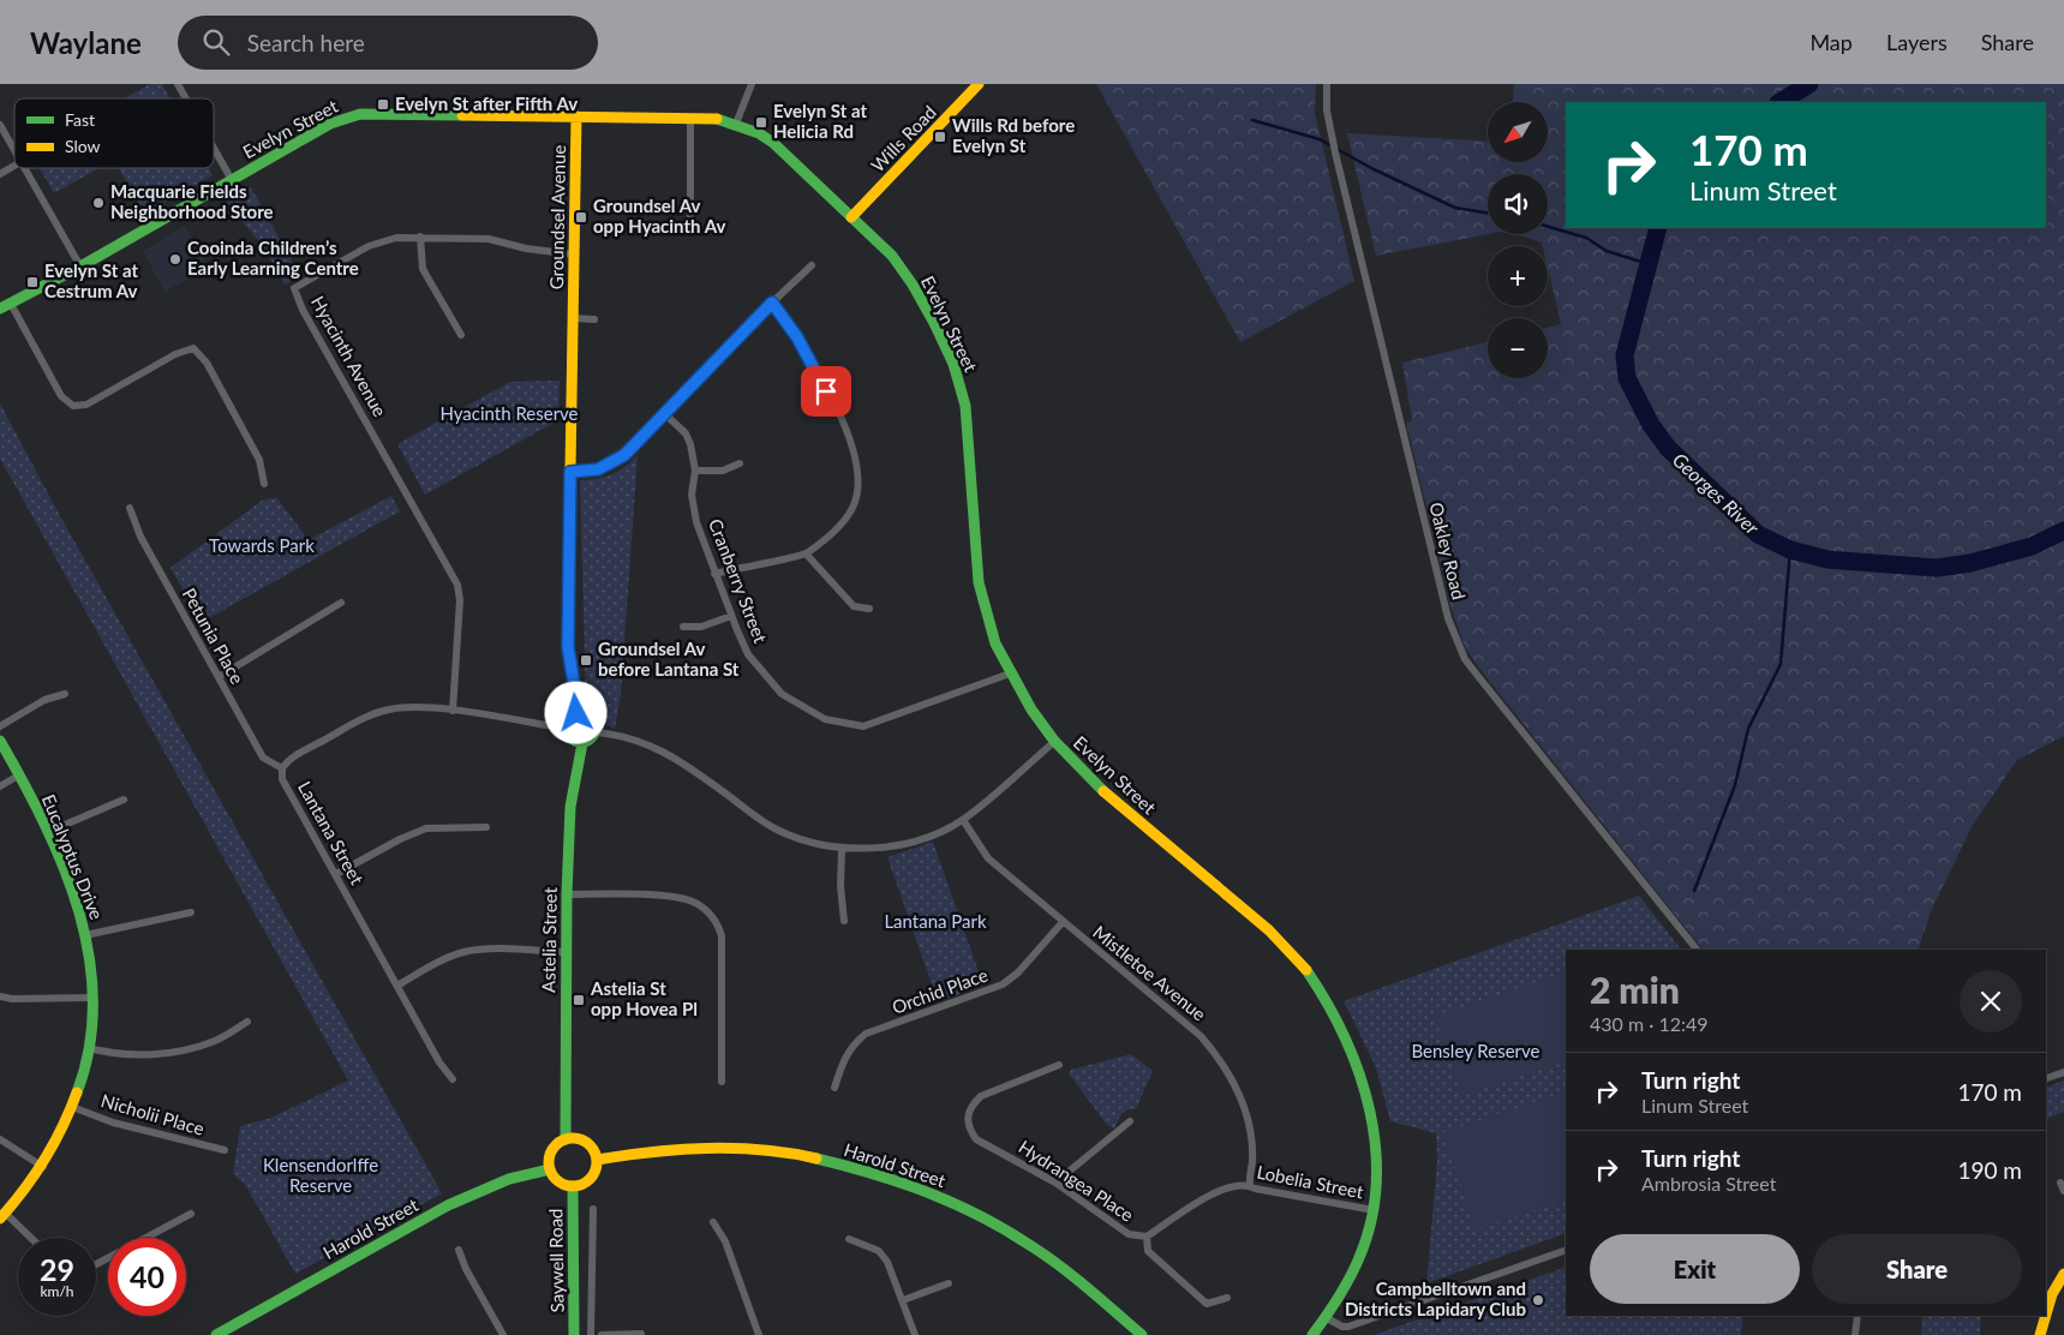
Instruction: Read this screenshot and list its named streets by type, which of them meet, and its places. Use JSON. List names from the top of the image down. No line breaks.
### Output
{"streets":{"street":["Evelyn Street","Wills Road","Groundsel Avenue","Hyacinth Avenue","Oakley Road","Cranberry Street","Petunia Place","Lantana Street","Eucalyptus Drive","Astelia Street","Mistletoe Avenue","Orchid Place","Nicholii Place","Harold Street","Hydrangea Place","Lobelia Street","Saywell Road"]},"crossings":[["Evelyn Street","Wills Road"],["Evelyn Street","Groundsel Avenue"],["Evelyn Street","Cranberry Street"],["Evelyn Street","Lobelia Street"],["Groundsel Avenue","Hyacinth Avenue"],["Groundsel Avenue","Lantana Street"],["Groundsel Avenue","Astelia Street"],["Hyacinth Avenue","Lantana Street"],["Petunia Place","Lantana Street"],["Lantana Street","Astelia Street"],["Eucalyptus Drive","Nicholii Place"],["Astelia Street","Harold Street"],["Astelia Street","Saywell Road"],["Mistletoe Avenue","Orchid Place"],["Mistletoe Avenue","Lobelia Street"],["Harold Street","Saywell Road"],["Hydrangea Place","Lobelia Street"]],"water":["Georges River"],"parks":["Hyacinth Reserve","Towards Park","Lantana Park","Bensley Reserve","Klensendorlffe Reserve"],"places":{"transit":["Evelyn St after Fifth Av","Evelyn St at Helicia Rd","Wills Rd before Evelyn St","Groundsel Av opp Hyacinth Av","Evelyn St at Cestrum Av","Groundsel Av before Lantana St","Astelia St opp Hovea Pl"],"other":["Macquarie Fields Neighborhood Store","Cooinda Children’s Early Learning Centre","Campbelltown and Districts Lapidary Club"]},"legend":["Fast","Slow"],"north":"bottom left","page":{"header":"Waylane","search":"Search here","nav":["Map","Layers","Share"],"map_buttons":["+","−"],"turn":["170 m","Linum Street"],"heading":["2 min","430 m · 12:49"],"list":[{"name":"Turn right","note":"Linum Street","value":"170 m"},{"name":"Turn right","note":"Ambrosia Street","value":"190 m"}],"buttons":["Exit","Share"],"speed":"29 km/h","limit":"40"}}
